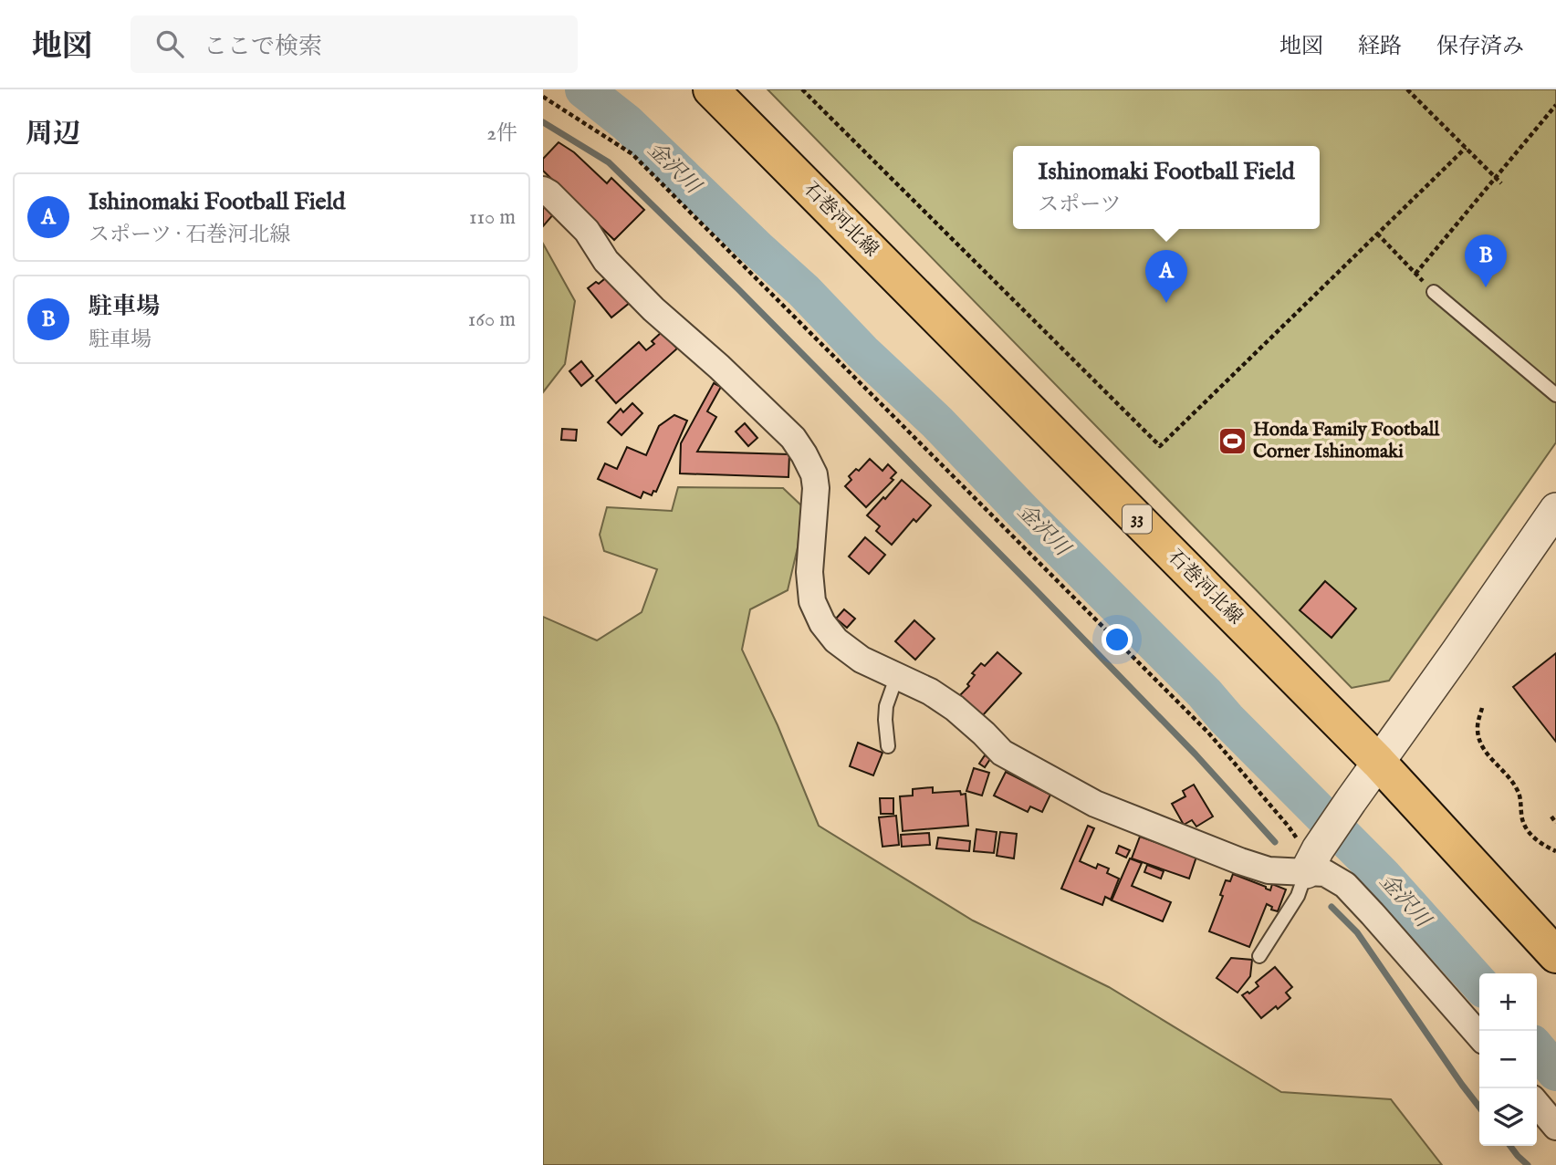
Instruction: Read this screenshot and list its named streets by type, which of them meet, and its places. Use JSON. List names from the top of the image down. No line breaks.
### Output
{"streets":{"main road":["石巻河北線","33"]},"water":["金沢川"],"places":{"sports":["Honda Family Football Corner Ishinomaki"]},"page":{"header":"地図","search":"ここで検索","nav":["地図","経路","保存済み"],"heading":["周辺","2件"],"popup":["Ishinomaki Football Field","スポーツ"],"list":[{"mark":"A","name":"Ishinomaki Football Field","note":"スポーツ · 石巻河北線","value":"110 m"},{"mark":"B","name":"駐車場","note":"駐車場","value":"160 m"}],"pins":["B","A"],"map_buttons":["+","−"]}}
